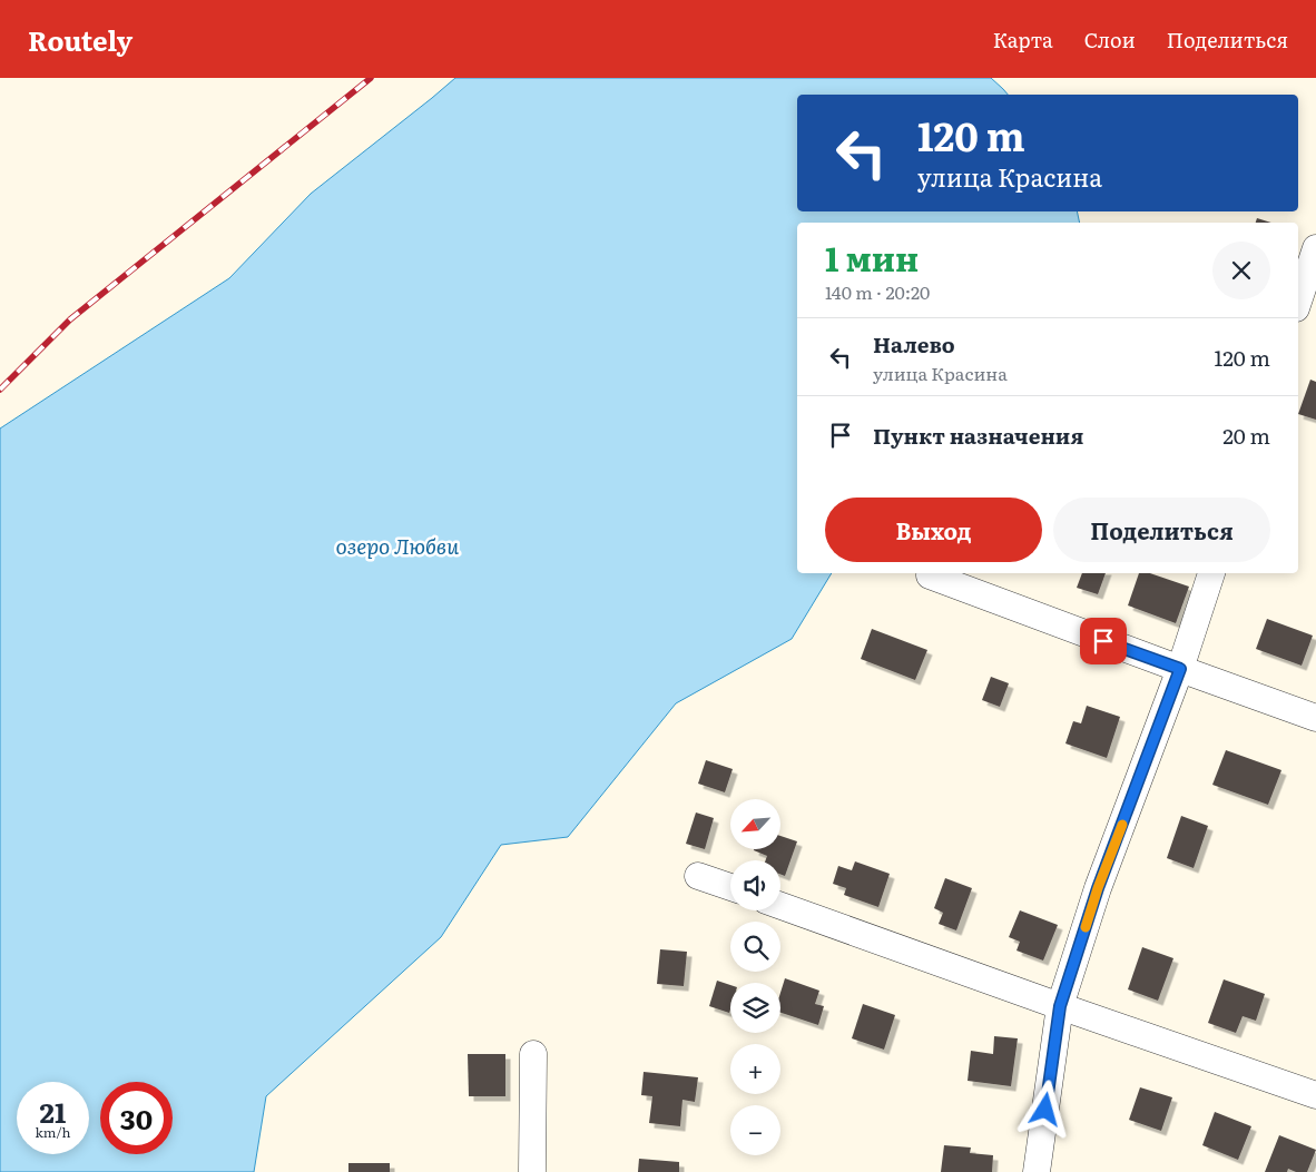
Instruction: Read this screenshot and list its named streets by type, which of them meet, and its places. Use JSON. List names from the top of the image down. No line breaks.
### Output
{"water":["озеро Любви"],"north":"bottom left","page":{"header":"Routely","nav":["Карта","Слои","Поделиться"],"turn":["120 m","улица Красина"],"heading":["1 мин","140 m · 20:20"],"list":[{"name":"Налево","note":"улица Красина","value":"120 m"},{"name":"Пункт назначения","value":"20 m"}],"buttons":["Выход","Поделиться"],"map_buttons":["+","−"],"speed":"21 km/h","limit":"30"}}
